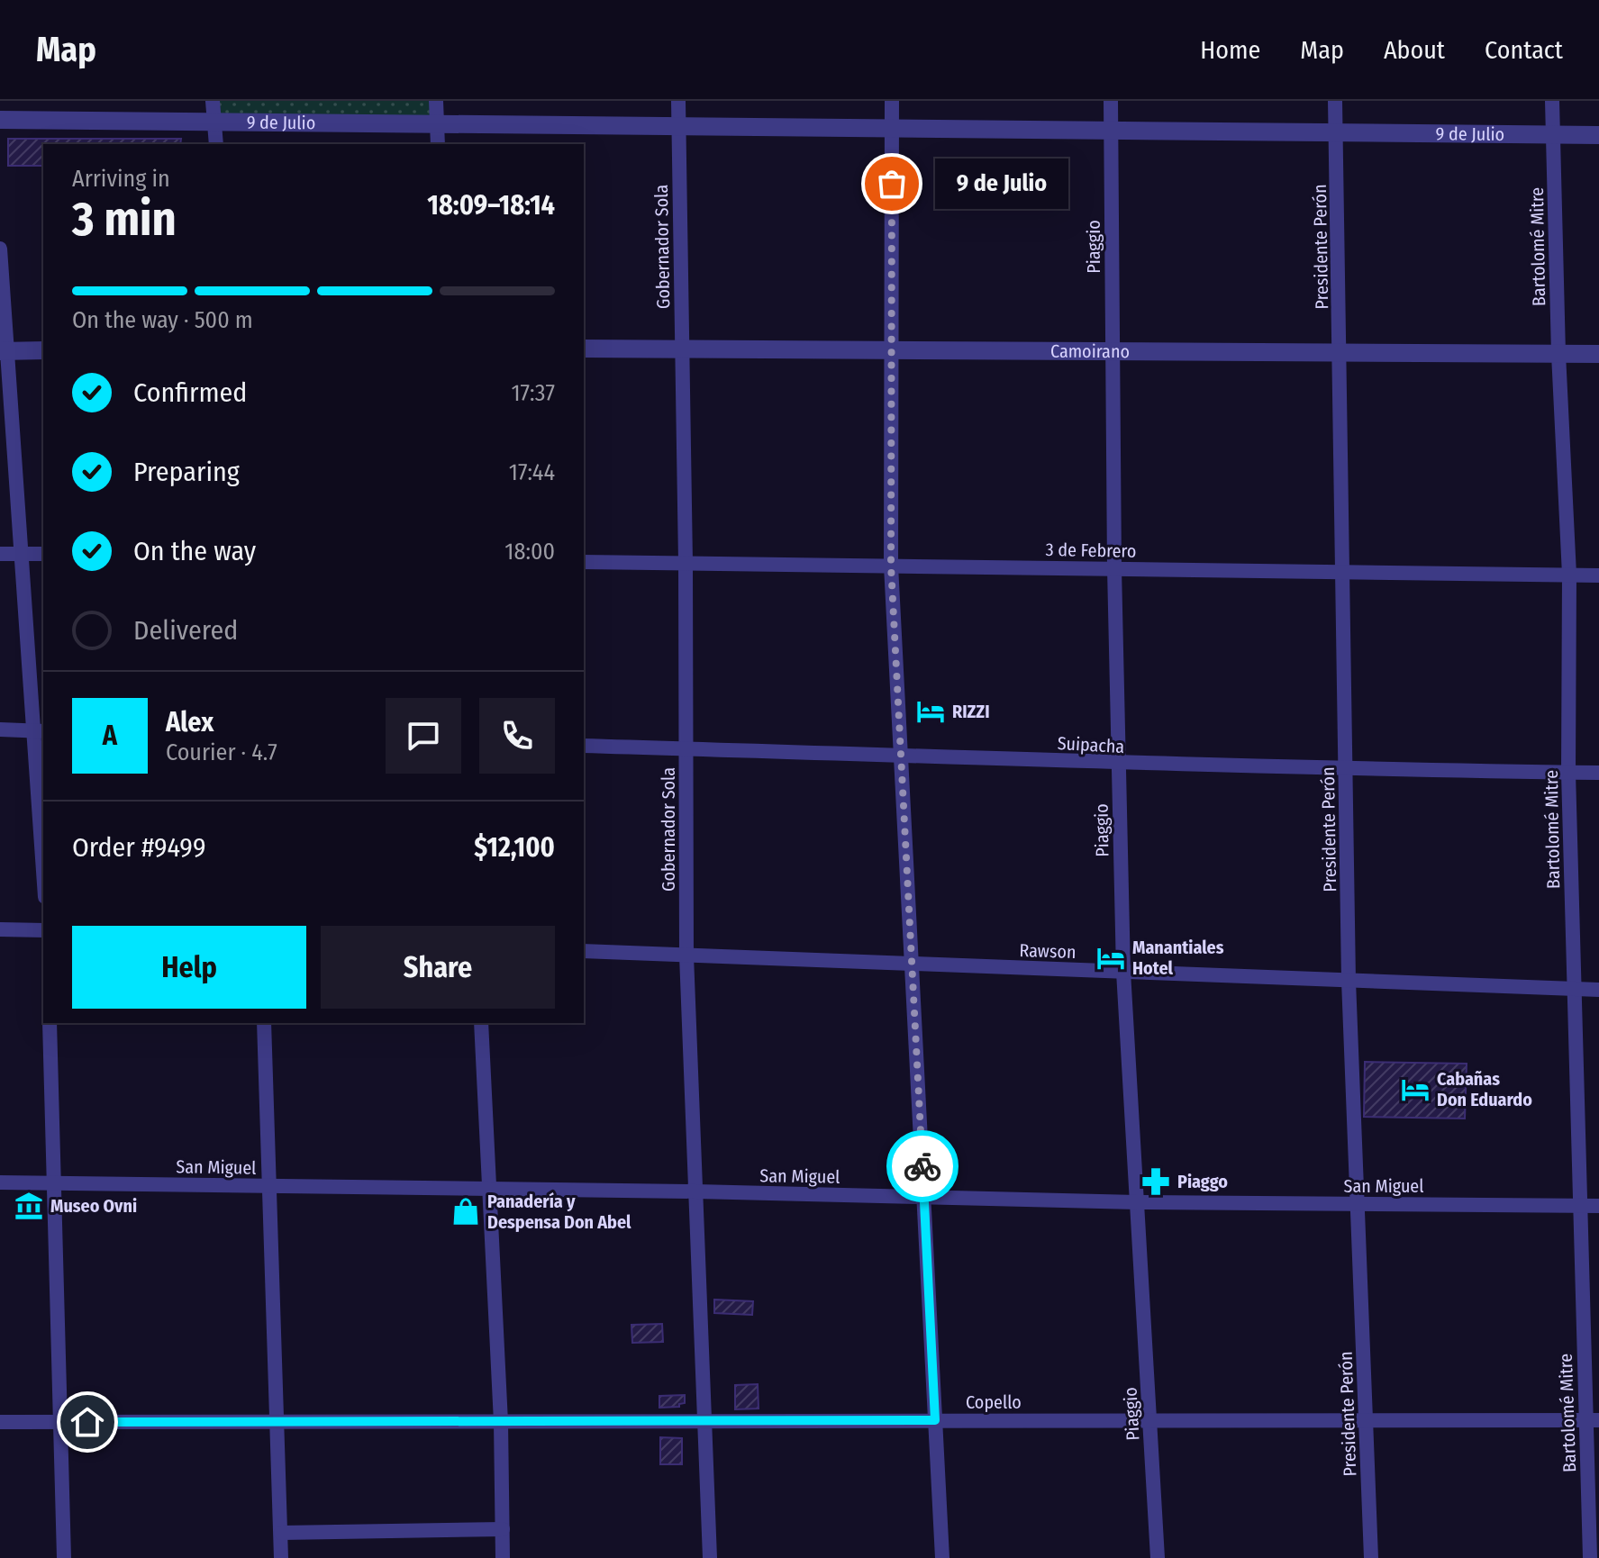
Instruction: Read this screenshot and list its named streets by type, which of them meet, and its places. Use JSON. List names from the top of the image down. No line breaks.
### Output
{"streets":{"street":["9 de Julio","Gobernador Sola","Piaggio","Presidente Perón","Bartolomé Mitre","Camoirano","3 de Febrero","Suipacha","Rawson","San Miguel","Copello"]},"crossings":[["9 de Julio","Gobernador Sola"],["9 de Julio","Piaggio"],["9 de Julio","Presidente Perón"],["9 de Julio","Bartolomé Mitre"],["Gobernador Sola","Camoirano"],["Gobernador Sola","3 de Febrero"],["Gobernador Sola","Suipacha"],["Gobernador Sola","Rawson"],["Gobernador Sola","San Miguel"],["Gobernador Sola","Copello"],["Piaggio","Camoirano"],["Piaggio","3 de Febrero"],["Piaggio","Suipacha"],["Piaggio","Rawson"],["Piaggio","San Miguel"],["Piaggio","Copello"],["Presidente Perón","Camoirano"],["Presidente Perón","3 de Febrero"],["Presidente Perón","Suipacha"],["Presidente Perón","Rawson"],["Presidente Perón","San Miguel"],["Presidente Perón","Copello"],["Bartolomé Mitre","Camoirano"],["Bartolomé Mitre","3 de Febrero"],["Bartolomé Mitre","Suipacha"],["Bartolomé Mitre","Rawson"],["Bartolomé Mitre","San Miguel"],["Bartolomé Mitre","Copello"]],"places":{"other":["9 de Julio"],"hotel":["RIZZI","Manantiales Hotel","Cabañas Don Eduardo"],"pharmacy":["Piaggo"],"museum":["Museo Ovni"],"shop":["Panadería y Despensa Don Abel"]},"page":{"header":"Map","nav":["Home","Map","About","Contact"],"heading":["3 min","Arriving in","18:09–18:14"],"panel":["Alex","Courier · 4.7","Order #9499","$12,100"],"bubble":"9 de Julio","bar":"On the way · 500 m","list":[["Confirmed","17:37"],["Preparing","17:44"],["On the way","18:00"],"Delivered"],"round":"A","buttons":["Help","Share"]}}
